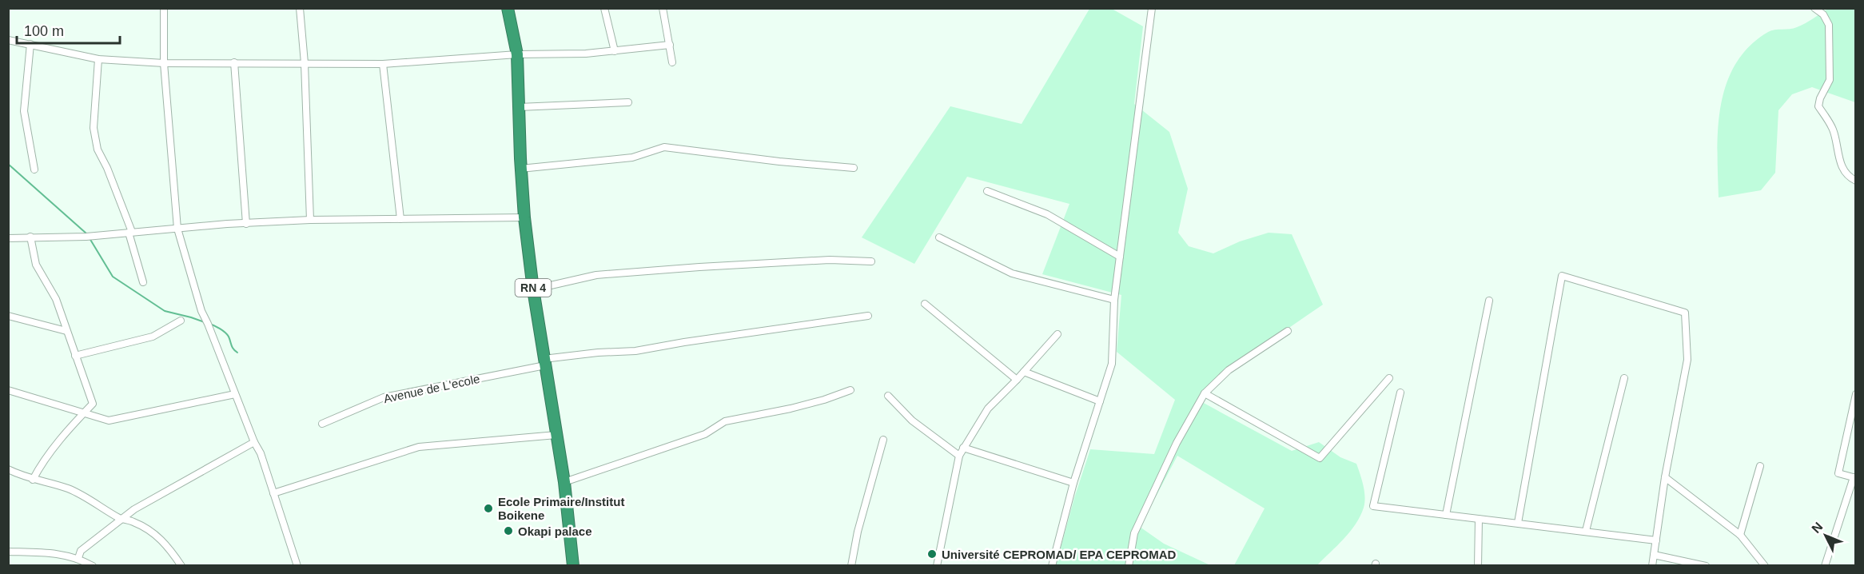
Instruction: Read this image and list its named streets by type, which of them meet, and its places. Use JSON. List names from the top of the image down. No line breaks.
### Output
{"streets":{"highway":["RN 4"],"street":["Avenue de L'ecole"]},"crossings":[["RN 4","Avenue de L'ecole"]],"places":["Ecole Primaire/Institut Boikene","Okapi palace","Université CEPROMAD/ EPA CEPROMAD"],"scale_bar":"100 m","north":"top left"}
